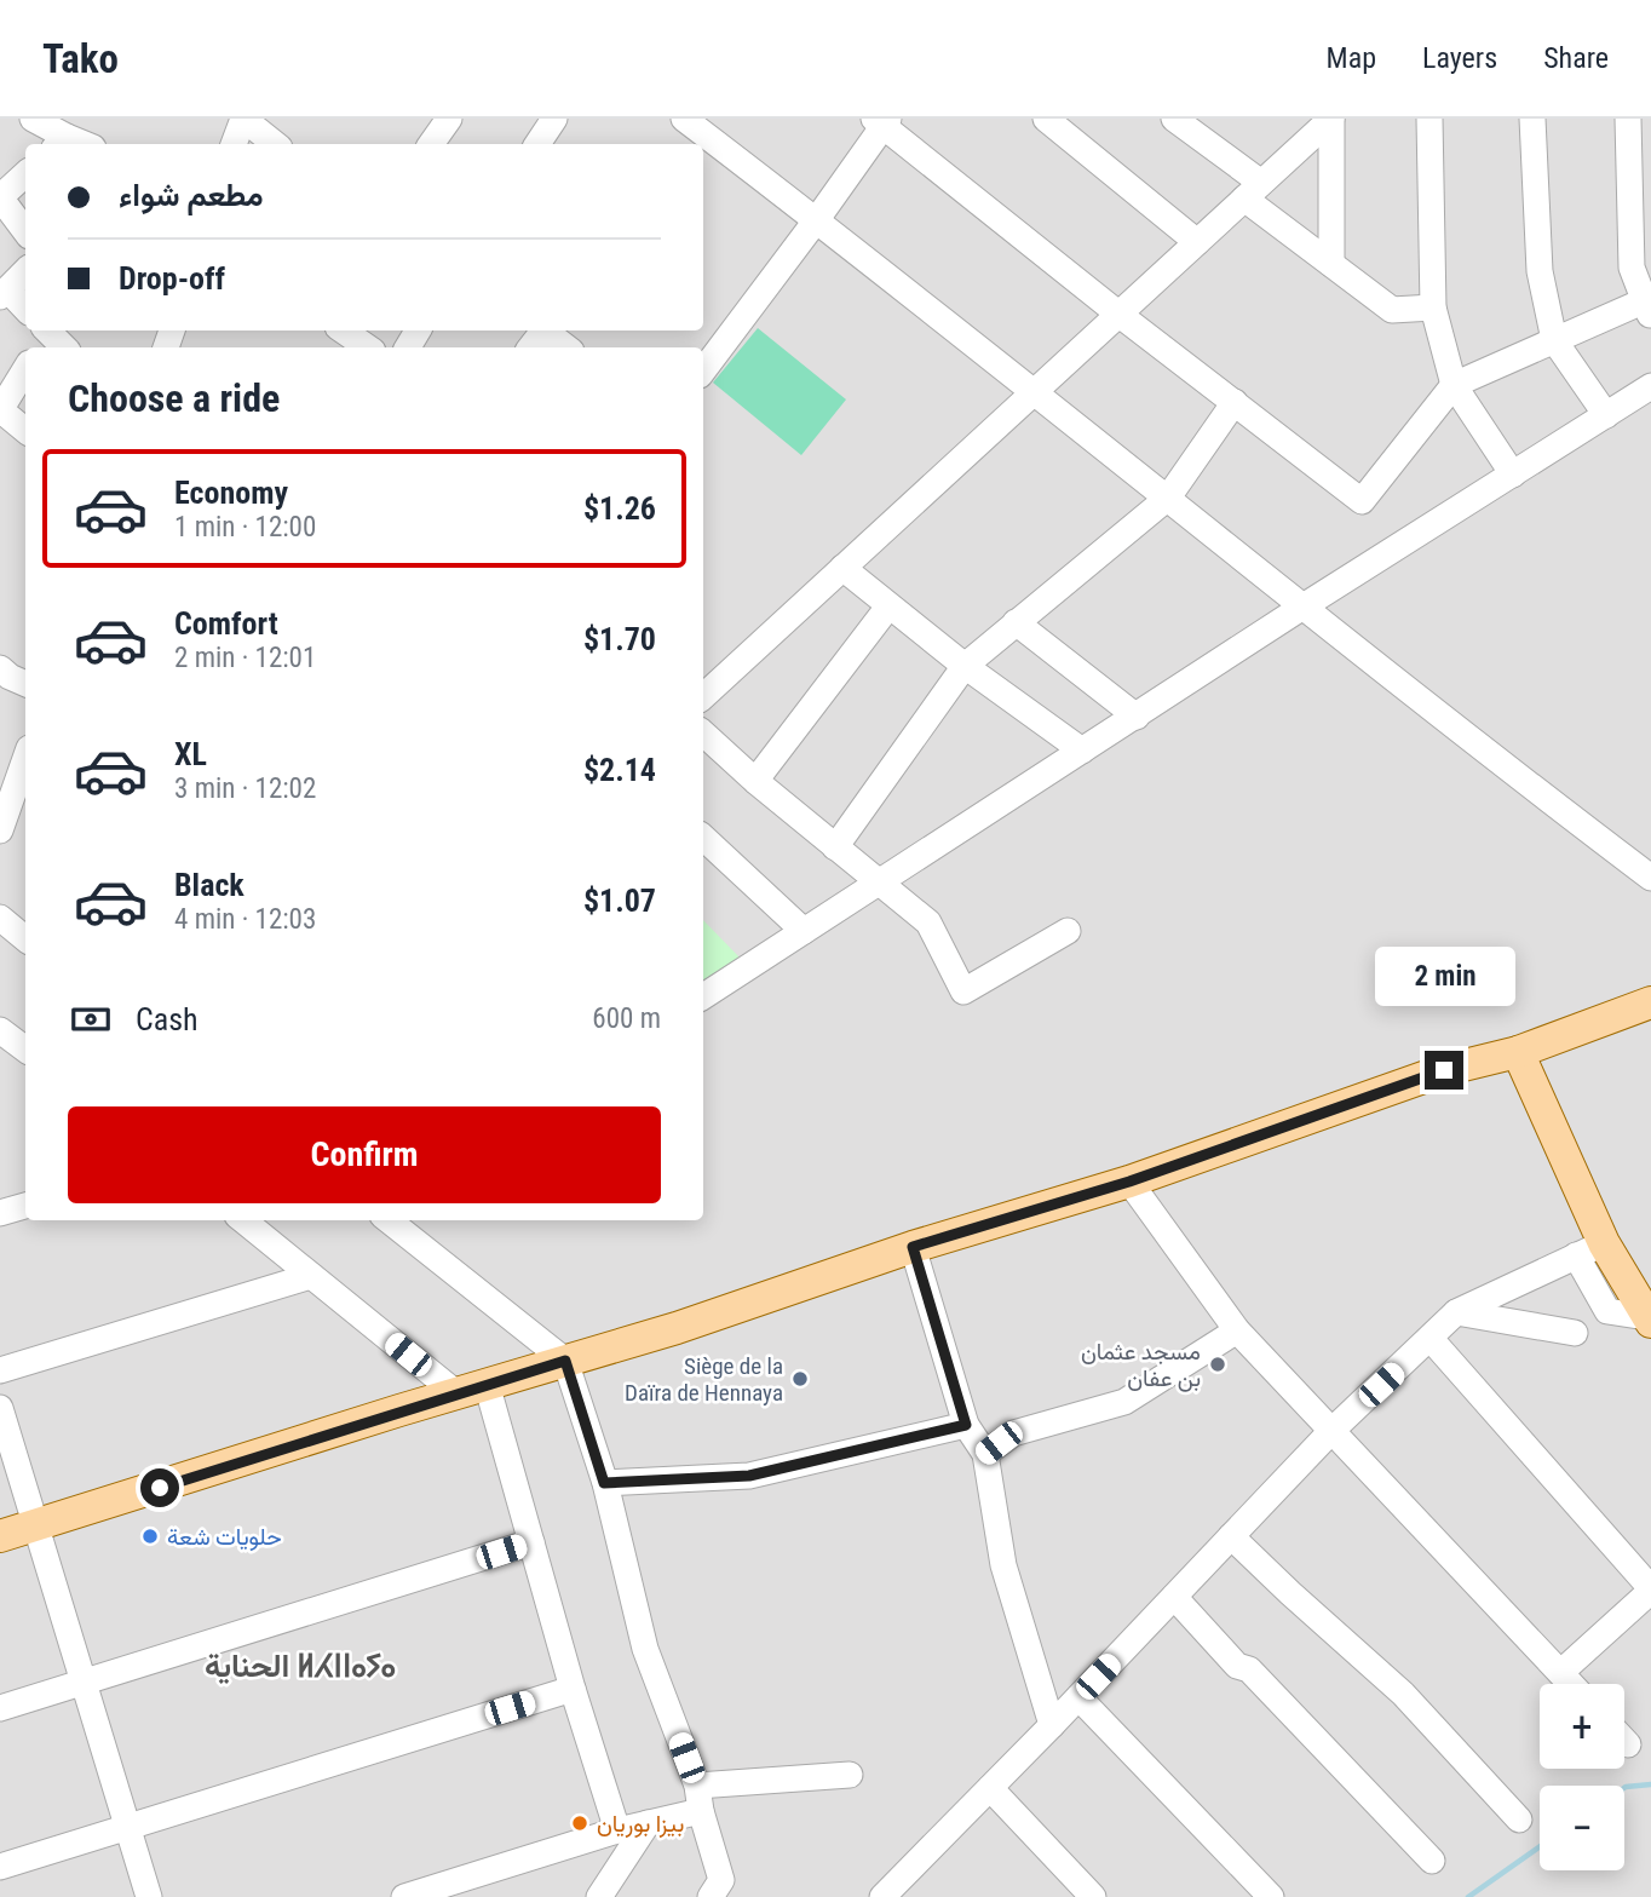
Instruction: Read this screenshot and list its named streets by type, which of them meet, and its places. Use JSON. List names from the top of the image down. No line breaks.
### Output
{"districts":["الحناية ⵍⵃⵏⵏⴰⵢⴰ"],"places":["مسجد عثمان بن عفان","Siège de la Daïra de Hennaya","حلويات شعة","بيزا بوريان"],"page":{"header":"Tako","nav":["Map","Layers","Share"],"banner":["مطعم شواء","Drop-off"],"heading":"Choose a ride","list":[{"name":"Economy","note":"1 min · 12:00","value":"$1.26"},{"name":"Comfort","note":"2 min · 12:01","value":"$1.70"},{"name":"XL","note":"3 min · 12:02","value":"$2.14"},{"name":"Black","note":"4 min · 12:03","value":"$1.07"}],"bubble":"2 min","pay":["Cash","600 m"],"buttons":"Confirm","map_buttons":["+","−"]}}
